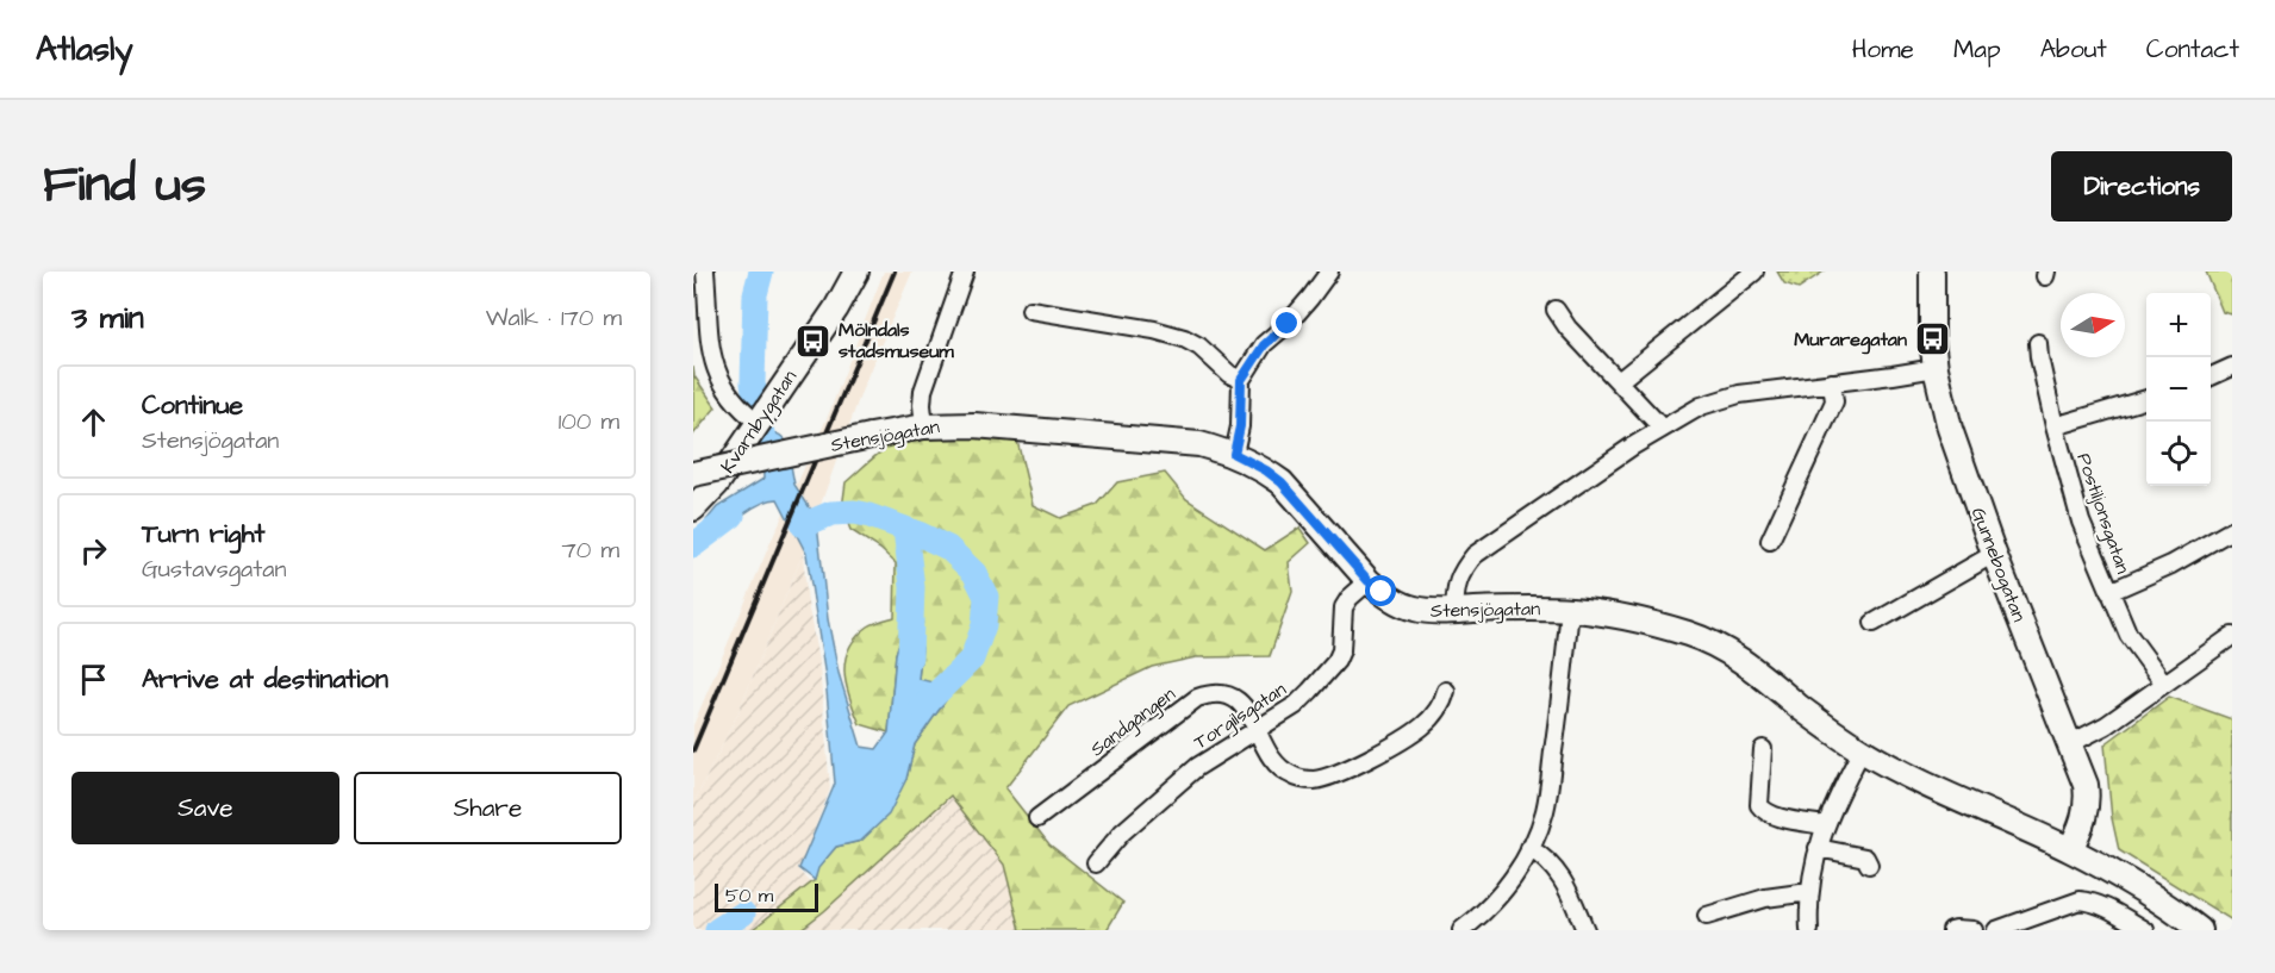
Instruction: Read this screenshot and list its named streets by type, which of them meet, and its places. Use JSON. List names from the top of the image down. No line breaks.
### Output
{"streets":{"street":["Kvarnbygatan","Stensjögatan","Postiljonsgatan","Gunnebogatan","Torgilsgatan","Sandgången"]},"crossings":[["Stensjögatan","Gunnebogatan"],["Stensjögatan","Torgilsgatan"],["Torgilsgatan","Sandgången"]],"places":{"bus stop":["Muraregatan","Mölndals stadsmuseum"]},"scale_bar":"50 m","north":"right","page":{"header":"Atlasly","nav":["Home","Map","About","Contact"],"title":"Find us","buttons":["Directions",["Save","Share"]],"heading":["3 min","Walk · 170 m"],"map_buttons":["+","−"],"list":[["Continue","Stensjögatan","100 m"],["Turn right","Gustavsgatan","70 m"],"Arrive at destination"],"scale":"50 m"}}
